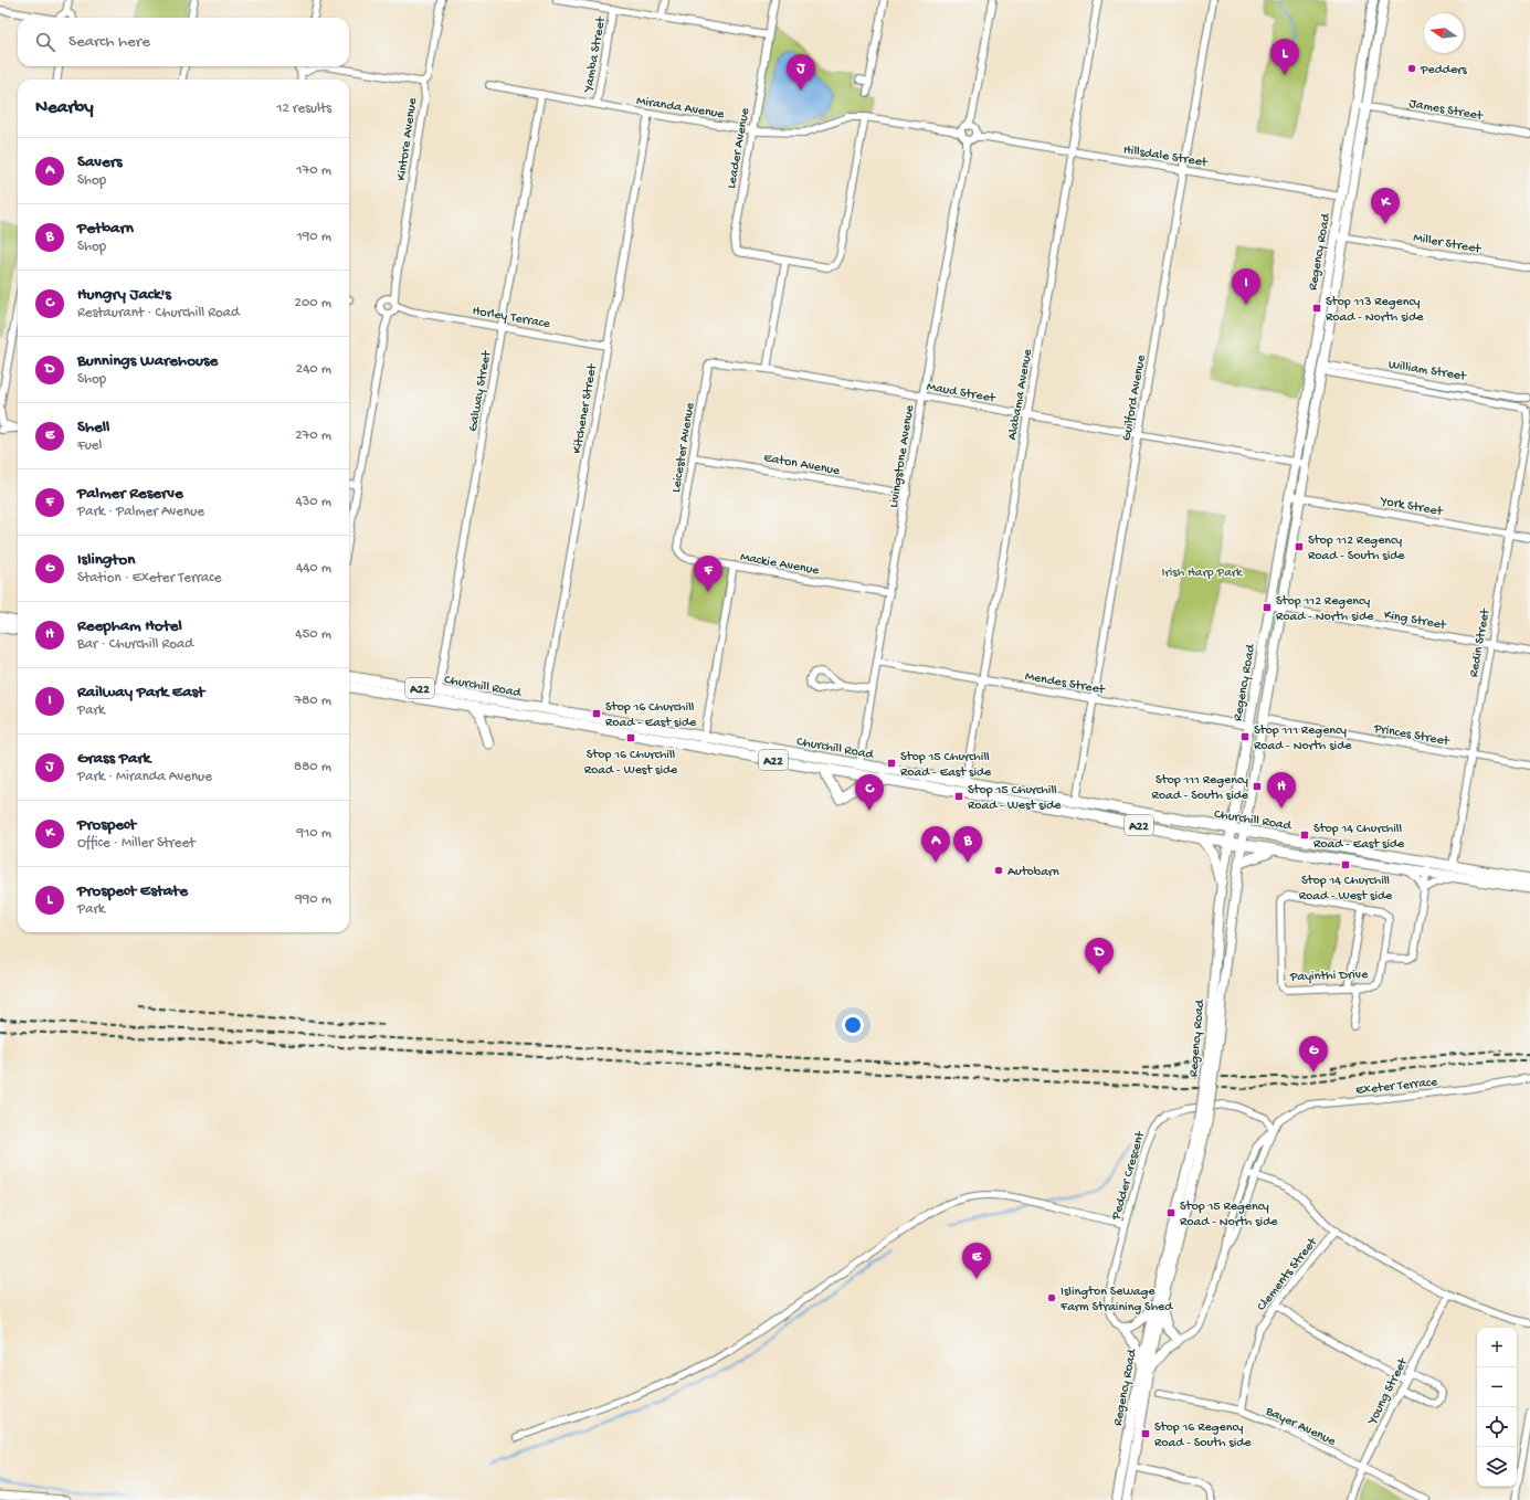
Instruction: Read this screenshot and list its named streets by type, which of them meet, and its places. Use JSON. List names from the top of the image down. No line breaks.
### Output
{"streets":{"main road":["Regency Road","Churchill Road","A22"],"street":["Yamba Street","Miranda Avenue","James Street","Kintore Avenue","Leader Avenue","Hillsdale Street","Miller Street","Horley Terrace","William Street","Galway Street","Maud Street","Alabama Avenue","Guilford Avenue","Kitchener Street","Leicester Avenue","Livingstone Avenue","Eaton Avenue","York Street","Mackie Avenue","King Street","Redin Street","Mendes Street","Princes Street","Payinthi Drive","Exeter Terrace","Pedder Crescent","Clements Street","Young Street","Bayer Avenue"]},"crossings":[["Yamba Street","Miranda Avenue"],["Miranda Avenue","Leader Avenue"],["Miranda Avenue","Hillsdale Street"],["Miranda Avenue","Galway Street"],["Miranda Avenue","Kitchener Street"],["James Street","Regency Road"],["Kintore Avenue","Horley Terrace"],["Leader Avenue","Hillsdale Street"],["Hillsdale Street","Regency Road"],["Hillsdale Street","Alabama Avenue"],["Hillsdale Street","Guilford Avenue"],["Hillsdale Street","Livingstone Avenue"],["Miller Street","Regency Road"],["Regency Road","William Street"],["Regency Road","Maud Street"],["Regency Road","York Street"],["Regency Road","King Street"],["Regency Road","Mendes Street"],["Regency Road","Churchill Road"],["Regency Road","Princes Street"],["Horley Terrace","Galway Street"],["Horley Terrace","Kitchener Street"],["William Street","Redin Street"],["Galway Street","Churchill Road"],["Maud Street","Alabama Avenue"],["Maud Street","Guilford Avenue"],["Maud Street","Leicester Avenue"],["Maud Street","Livingstone Avenue"],["Alabama Avenue","Mendes Street"],["Alabama Avenue","Churchill Road"],["Guilford Avenue","Mendes Street"],["Guilford Avenue","Churchill Road"],["Kitchener Street","Churchill Road"],["Leicester Avenue","Eaton Avenue"],["Leicester Avenue","Mackie Avenue"],["Livingstone Avenue","Eaton Avenue"],["Livingstone Avenue","Mackie Avenue"],["Livingstone Avenue","Mendes Street"],["Livingstone Avenue","Churchill Road"],["York Street","Redin Street"],["King Street","Redin Street"],["Redin Street","Churchill Road"],["Redin Street","Princes Street"],["Churchill Road","Payinthi Drive"],["Exeter Terrace","Pedder Crescent"],["Clements Street","Bayer Avenue"],["Young Street","Bayer Avenue"]],"parks":["Irish Harp Park"],"places":{"other":["Pedders","Autobarn","Islington Sewage Farm Straining Shed"],"transit":["Stop 113 Regency Road - North side","Stop 112 Regency Road - South side","Stop 112 Regency Road - North side","Stop 16 Churchill Road - East side","Stop 111 Regency Road - North side","Stop 16 Churchill Road - West side","Stop 15 Churchill Road - East side","Stop 111 Regency Road - South side","Stop 15 Churchill Road - West side","Stop 14 Churchill Road - East side","Stop 14 Churchill Road - West side","Stop 15 Regency Road - North side","Stop 16 Regency Road - South side"]},"north":"left","page":{"search":"Search here","pins":["L","J","K","I","F","H","C","A","B","D","G","E"],"heading":["Nearby","12 results"],"list":[{"mark":"A","name":"Savers","note":"Shop","value":"170 m"},{"mark":"B","name":"Petbarn","note":"Shop","value":"190 m"},{"mark":"C","name":"Hungry Jack's","note":"Restaurant · Churchill Road","value":"200 m"},{"mark":"D","name":"Bunnings Warehouse","note":"Shop","value":"240 m"},{"mark":"E","name":"Shell","note":"Fuel","value":"270 m"},{"mark":"F","name":"Palmer Reserve","note":"Park · Palmer Avenue","value":"430 m"},{"mark":"G","name":"Islington","note":"Station · Exeter Terrace","value":"440 m"},{"mark":"H","name":"Reepham Hotel","note":"Bar · Churchill Road","value":"450 m"},{"mark":"I","name":"Railway Park East","note":"Park","value":"780 m"},{"mark":"J","name":"Grass Park","note":"Park · Miranda Avenue","value":"880 m"},{"mark":"K","name":"Prospect","note":"Office · Miller Street","value":"910 m"},{"mark":"L","name":"Prospect Estate","note":"Park","value":"990 m"}],"map_buttons":["+","−"]}}
